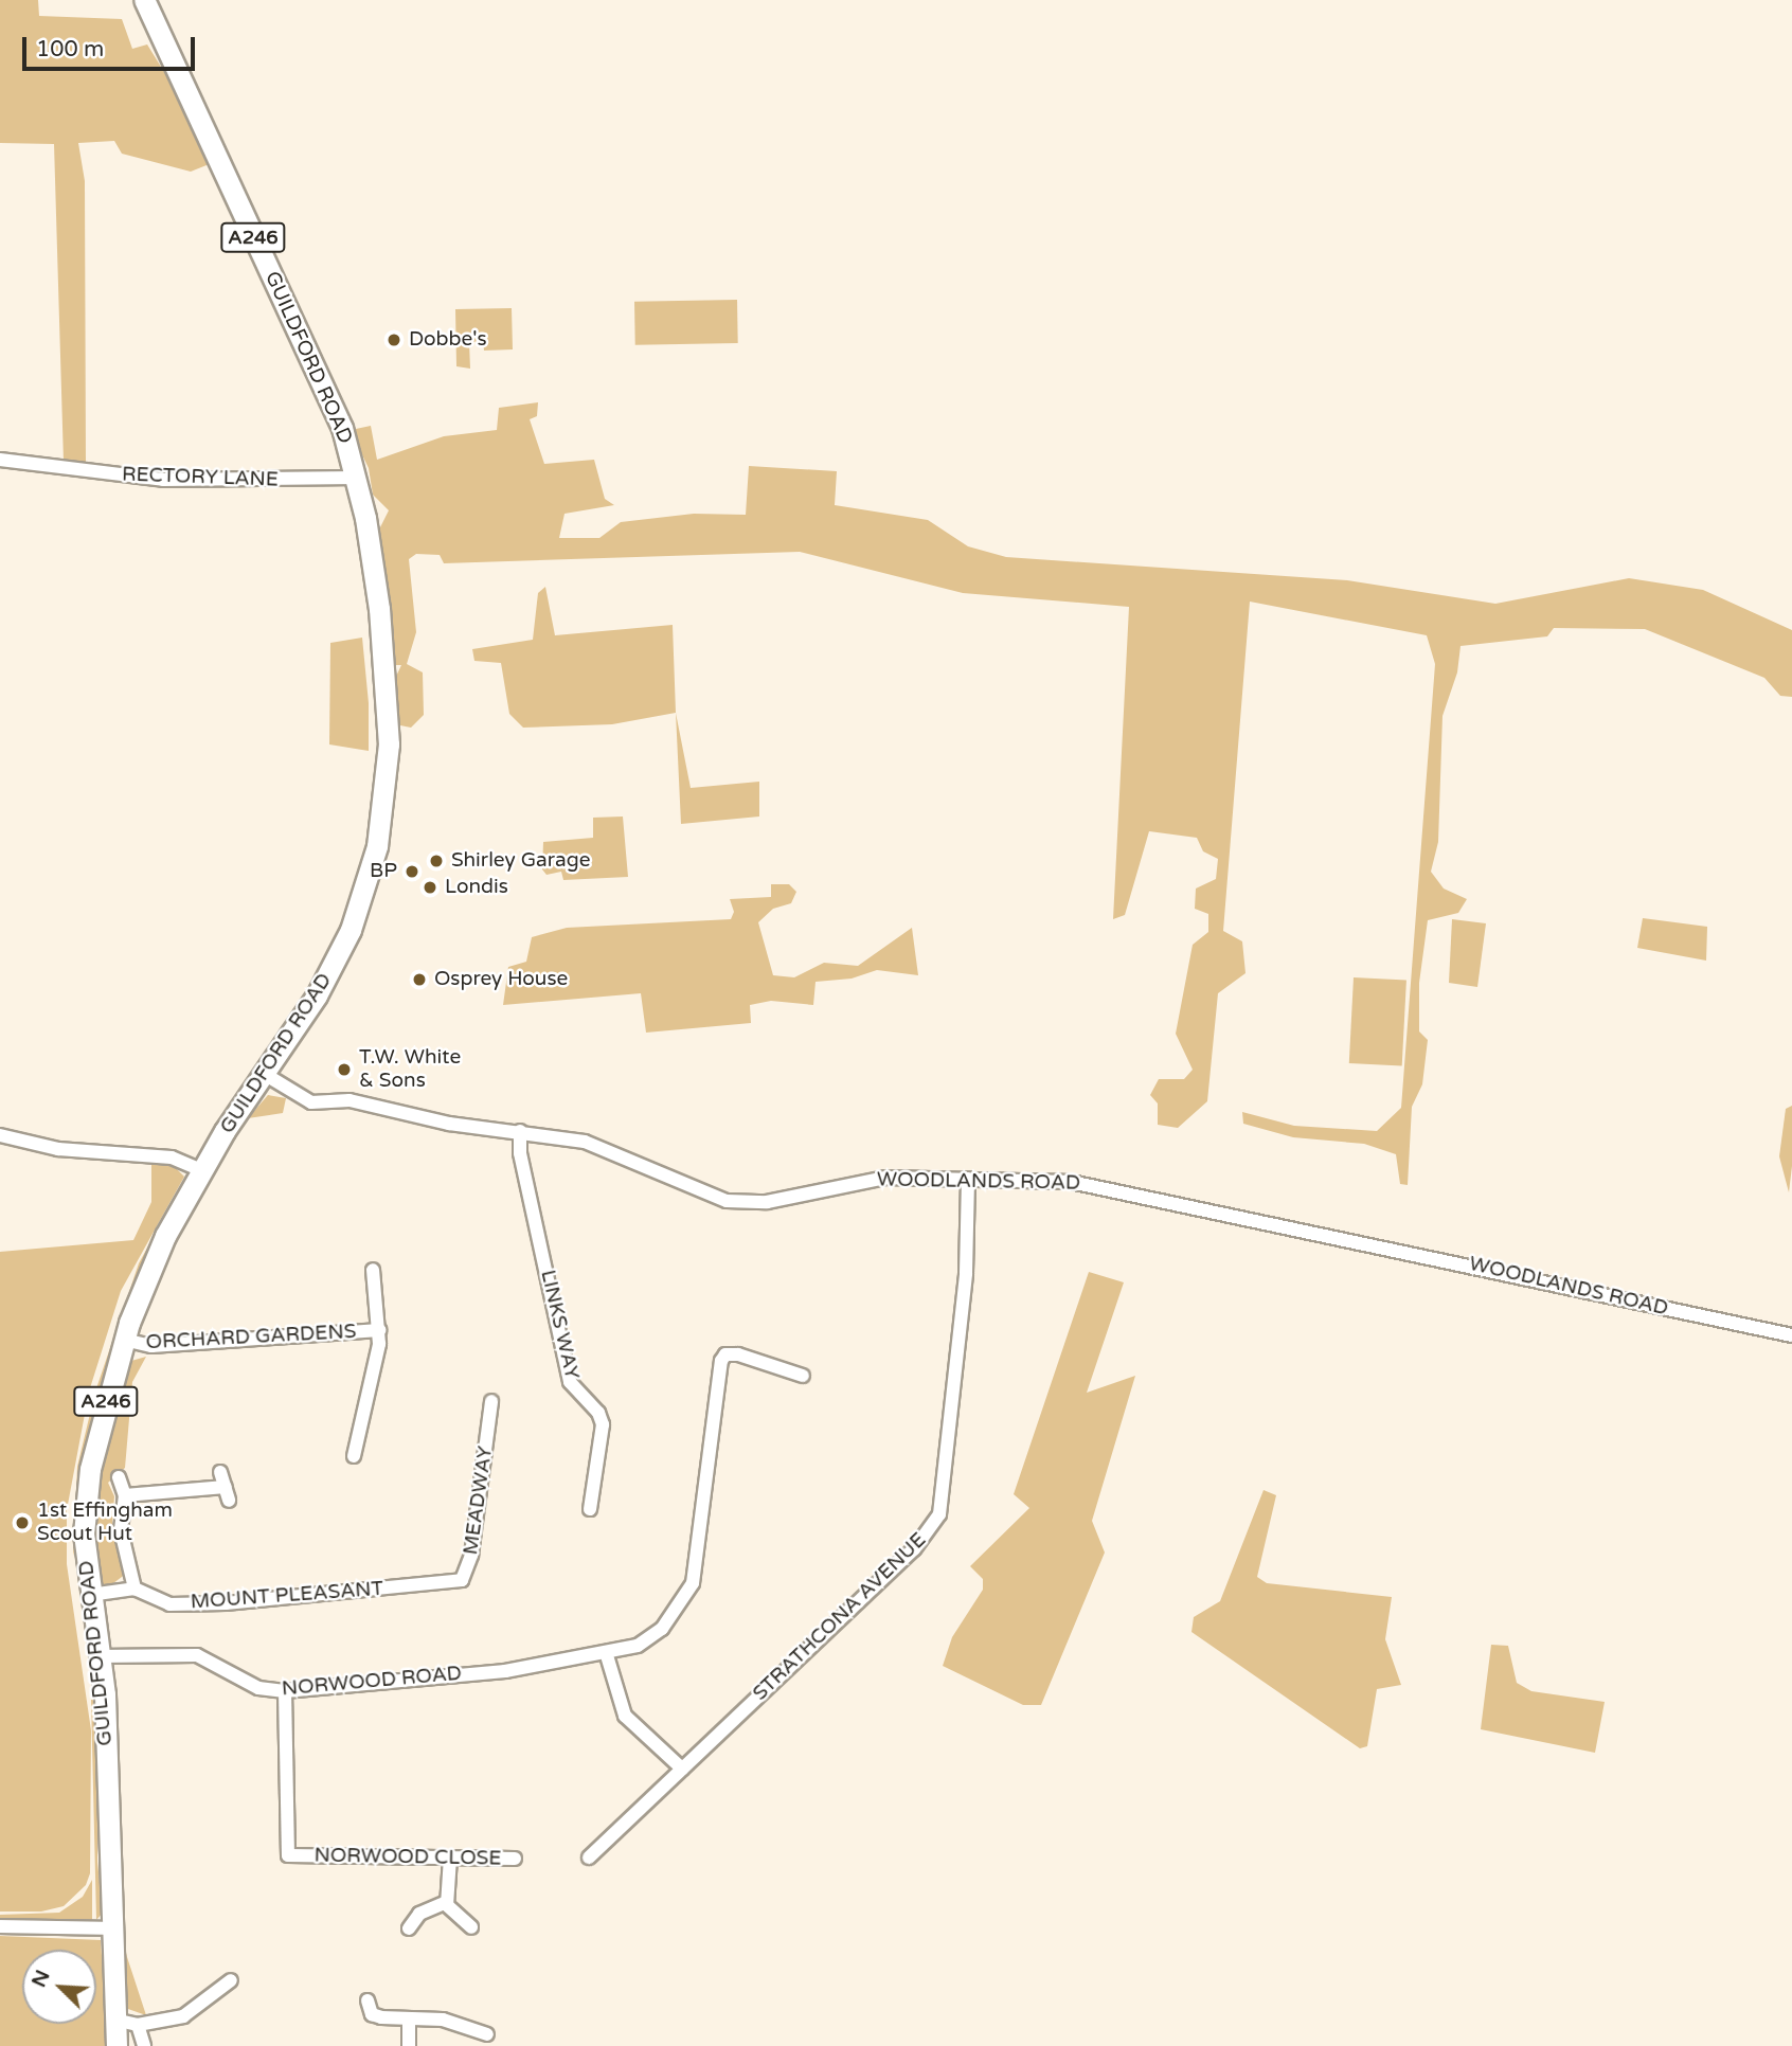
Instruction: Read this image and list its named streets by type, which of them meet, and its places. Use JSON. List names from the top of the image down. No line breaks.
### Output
{"streets":{"main road":["A246","GUILDFORD ROAD"],"street":["RECTORY LANE","WOODLANDS ROAD","LINKS WAY","ORCHARD GARDENS","MEADWAY","MOUNT PLEASANT","STRATHCONA AVENUE","NORWOOD ROAD","NORWOOD CLOSE"]},"crossings":[["GUILDFORD ROAD","RECTORY LANE"],["GUILDFORD ROAD","WOODLANDS ROAD"],["GUILDFORD ROAD","ORCHARD GARDENS"],["GUILDFORD ROAD","NORWOOD ROAD"],["WOODLANDS ROAD","LINKS WAY"],["WOODLANDS ROAD","STRATHCONA AVENUE"],["MEADWAY","MOUNT PLEASANT"],["NORWOOD ROAD","NORWOOD CLOSE"]],"places":["Dobbe's","Shirley Garage","BP","Londis","Osprey House","T.W. White & Sons","1st Effingham Scout Hut"],"scale_bar":"100 m","north":"top left"}
